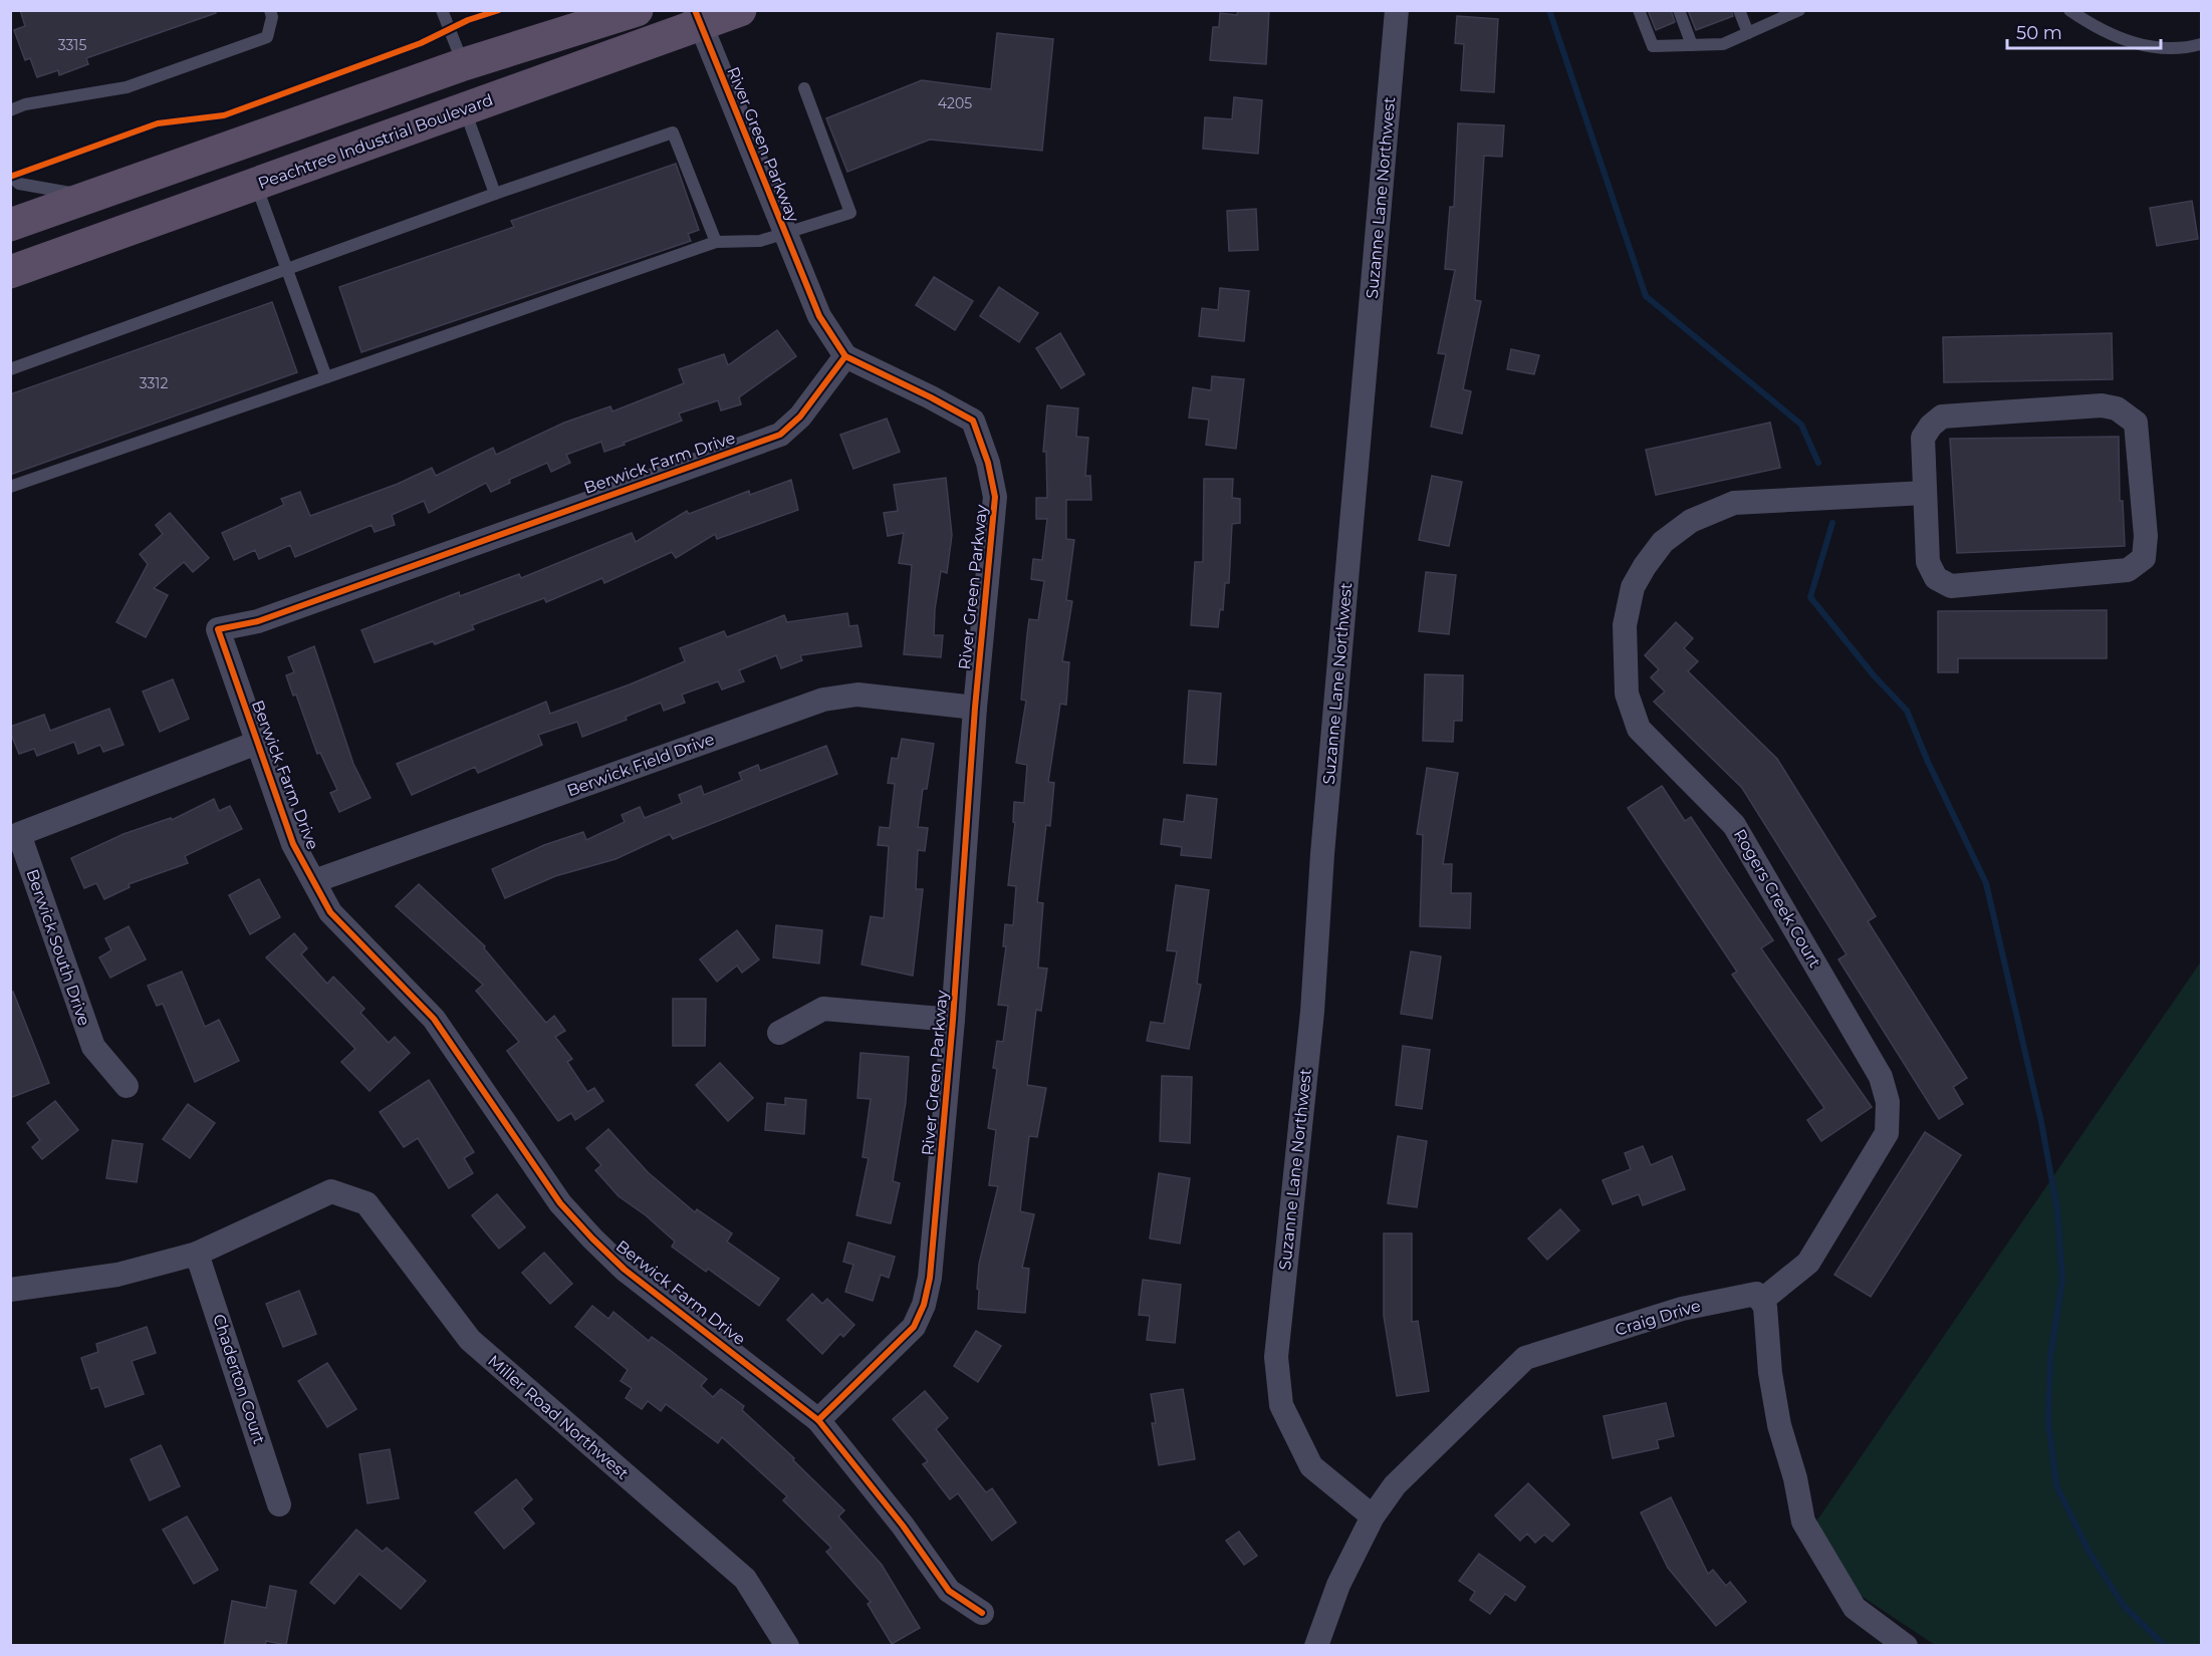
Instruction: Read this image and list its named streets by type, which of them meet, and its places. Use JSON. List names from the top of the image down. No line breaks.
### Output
{"streets":{"highway":["Peachtree Industrial Boulevard"],"street":["River Green Parkway","Suzanne Lane Northwest","Berwick Farm Drive","Berwick Field Drive","Rogers Creek Court","Berwick South Drive","Craig Drive","Chaderton Court","Miller Road Northwest"]},"crossings":[["Peachtree Industrial Boulevard","River Green Parkway"],["River Green Parkway","Berwick Farm Drive"],["River Green Parkway","Berwick Field Drive"],["Suzanne Lane Northwest","Craig Drive"],["Berwick Farm Drive","Berwick Field Drive"],["Berwick Farm Drive","Berwick South Drive"],["Rogers Creek Court","Craig Drive"],["Chaderton Court","Miller Road Northwest"]],"house_numbers":["3315","4205","3312"],"scale_bar":"50 m"}
